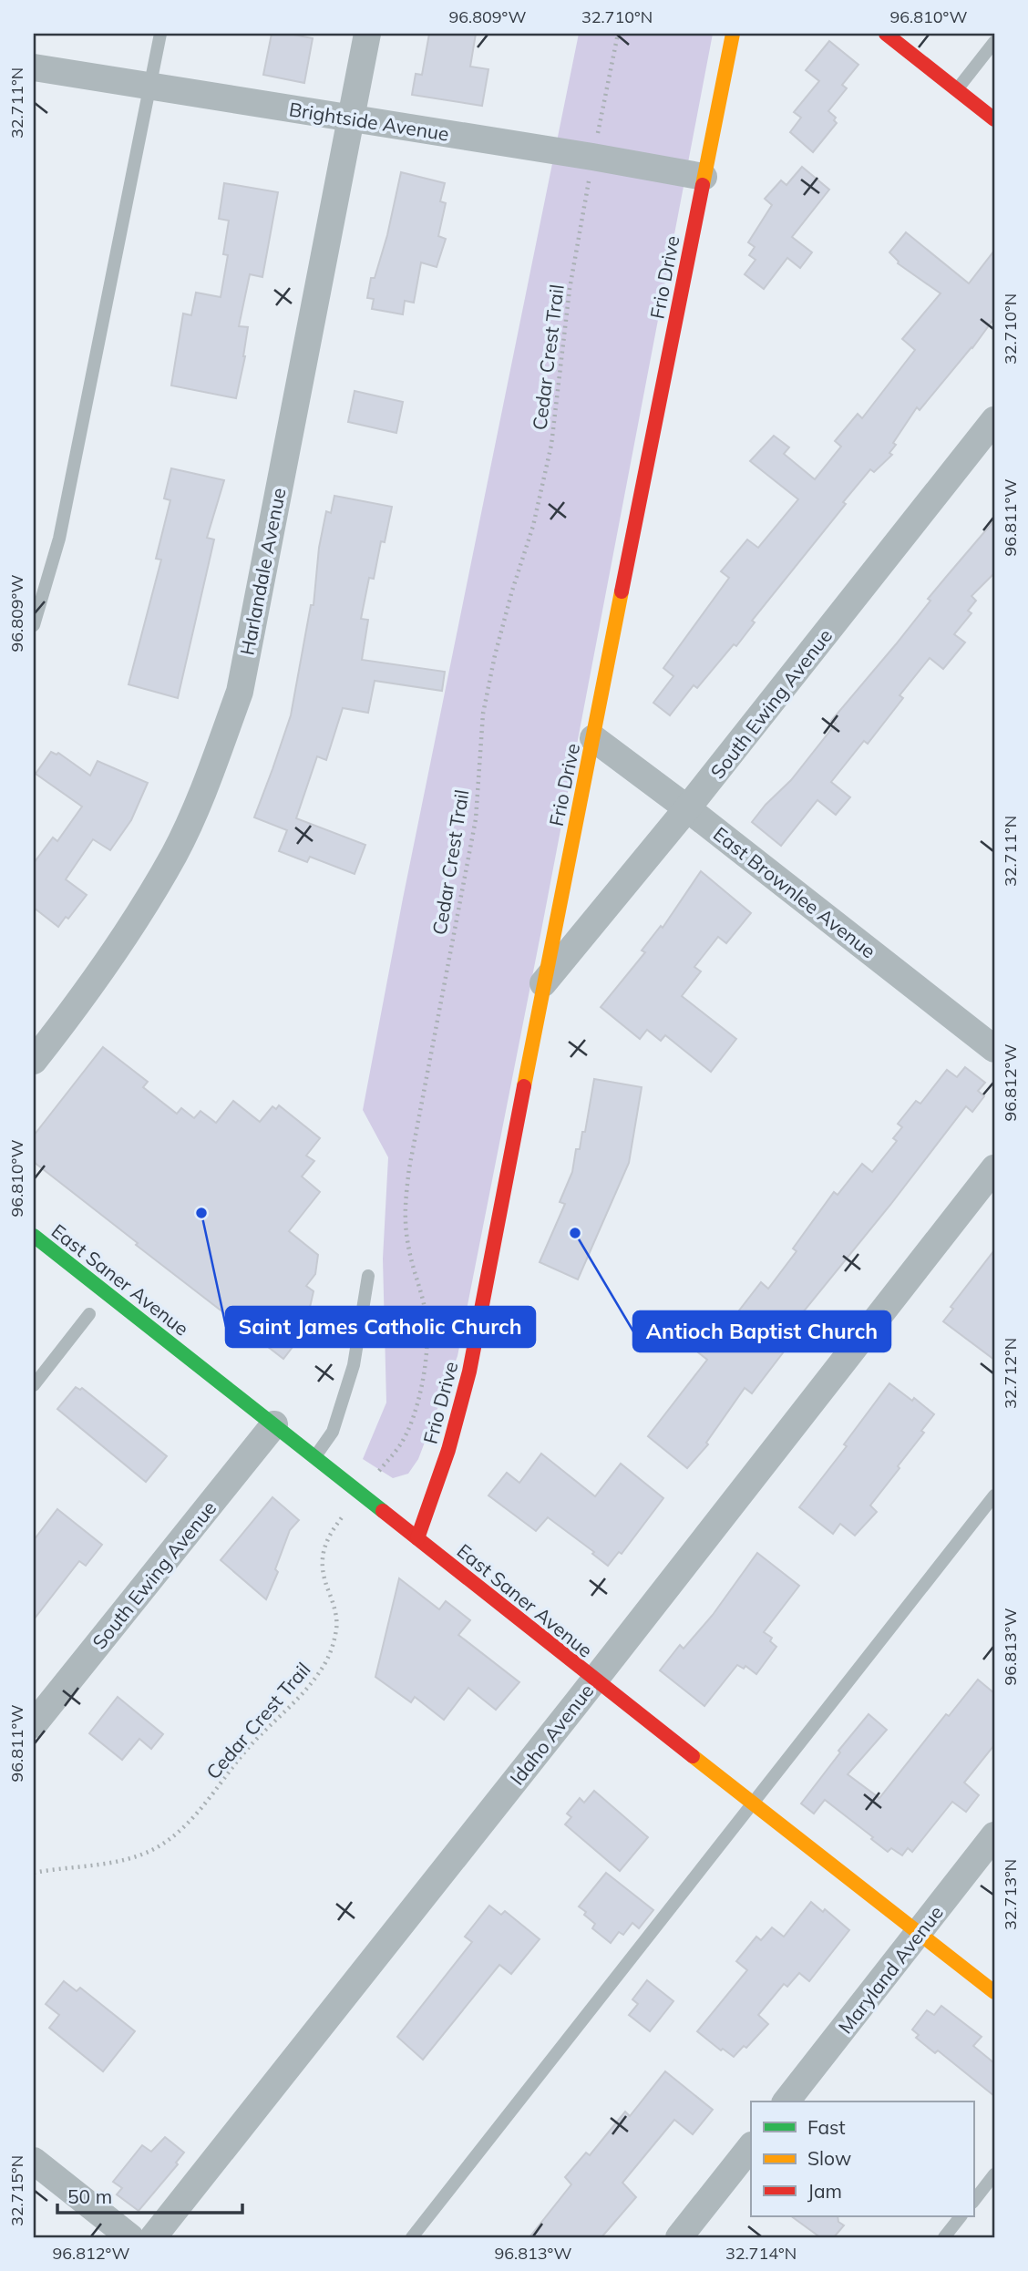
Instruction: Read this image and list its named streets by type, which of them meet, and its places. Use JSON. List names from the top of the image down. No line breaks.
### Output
{"streets":{"street":["Brightside Avenue","Frio Drive","Harlandale Avenue","South Ewing Avenue","East Brownlee Avenue","East Saner Avenue","Idaho Avenue","Maryland Avenue"],"path":["Cedar Crest Trail"]},"crossings":[["Brightside Avenue","Frio Drive"],["Brightside Avenue","Harlandale Avenue"],["Frio Drive","South Ewing Avenue"],["Frio Drive","East Brownlee Avenue"],["Frio Drive","East Saner Avenue"],["South Ewing Avenue","East Brownlee Avenue"],["South Ewing Avenue","East Saner Avenue"],["East Saner Avenue","Idaho Avenue"],["East Saner Avenue","Maryland Avenue"]],"places":["Saint James Catholic Church","Antioch Baptist Church"],"legend":["Fast","Slow","Jam"],"scale_bar":"50 m","coordinates":["96.809°W","32.710°N","96.810°W","32.711°N","96.811°W","96.812°W","32.712°N","96.813°W","32.713°N","32.715°N","32.714°N"]}
